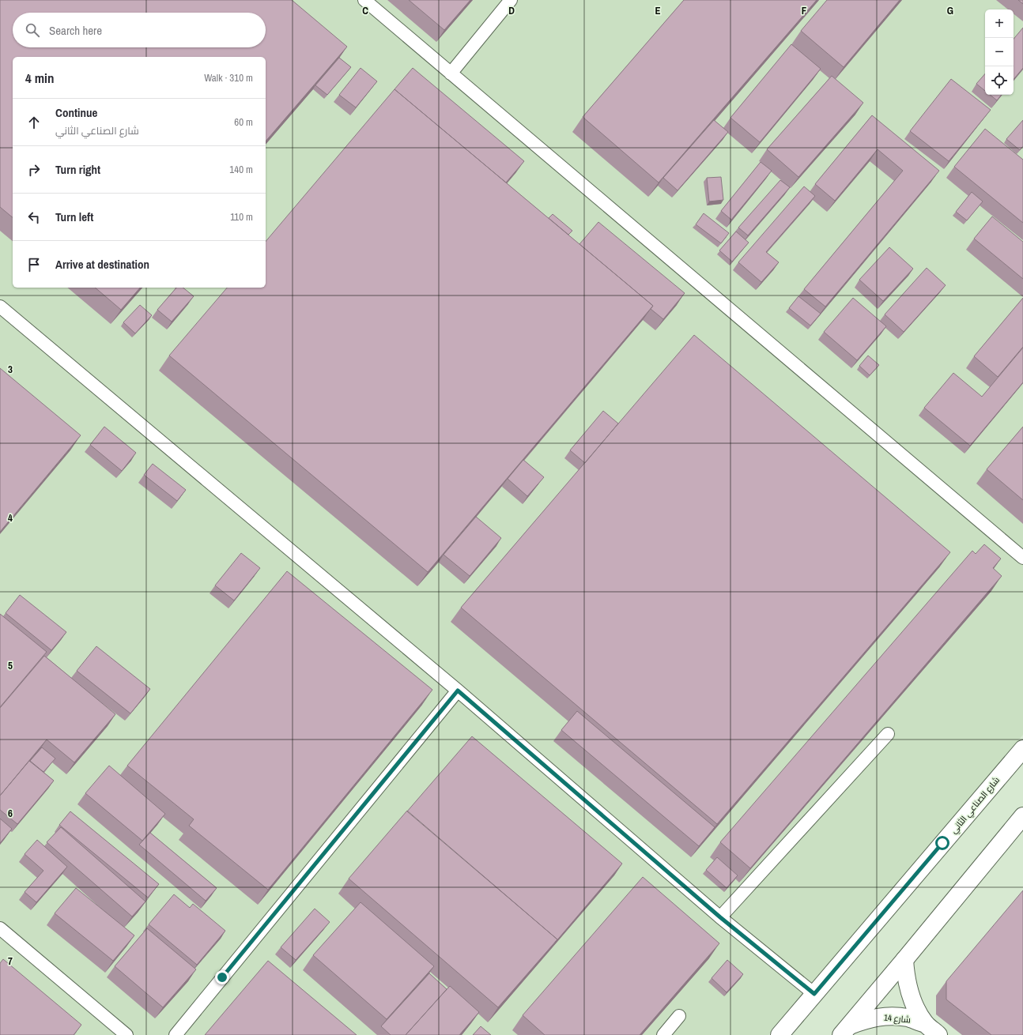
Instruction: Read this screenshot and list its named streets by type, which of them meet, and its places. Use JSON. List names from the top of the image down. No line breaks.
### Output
{"streets":{"main road":["شارع الصناعي الثاني","شارع 14"]},"page":{"map_buttons":["+","−"],"search":"Search here","heading":["4 min","Walk · 310 m"],"list":[["Continue","شارع الصناعي الثاني","60 m"],["Turn right","140 m"],["Turn left","110 m"],"Arrive at destination"]},"grid":{"columns":["C","D","E","F","G"],"rows":["3","4","5","6","7"]}}
